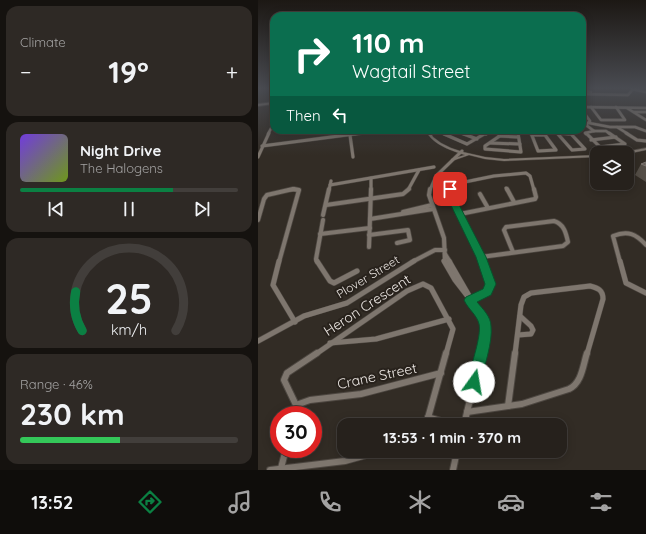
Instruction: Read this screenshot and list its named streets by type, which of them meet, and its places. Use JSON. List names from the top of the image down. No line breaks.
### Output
{"streets":{"street":["Plover Street","Heron Crescent","Crane Street"]},"crossings":[["Heron Crescent","Crane Street"]],"page":{"tile":["Climate",["Range · 46%","230 km"]],"turn":["110 m","Wagtail Street"],"heat":["−","19°","+"],"then":"Then","song":["Night Drive","The Halogens"],"limit":"30","trip":"13:53 · 1 min · 370 m","tabs":"13:52","gauge":["25","km/h"]}}
